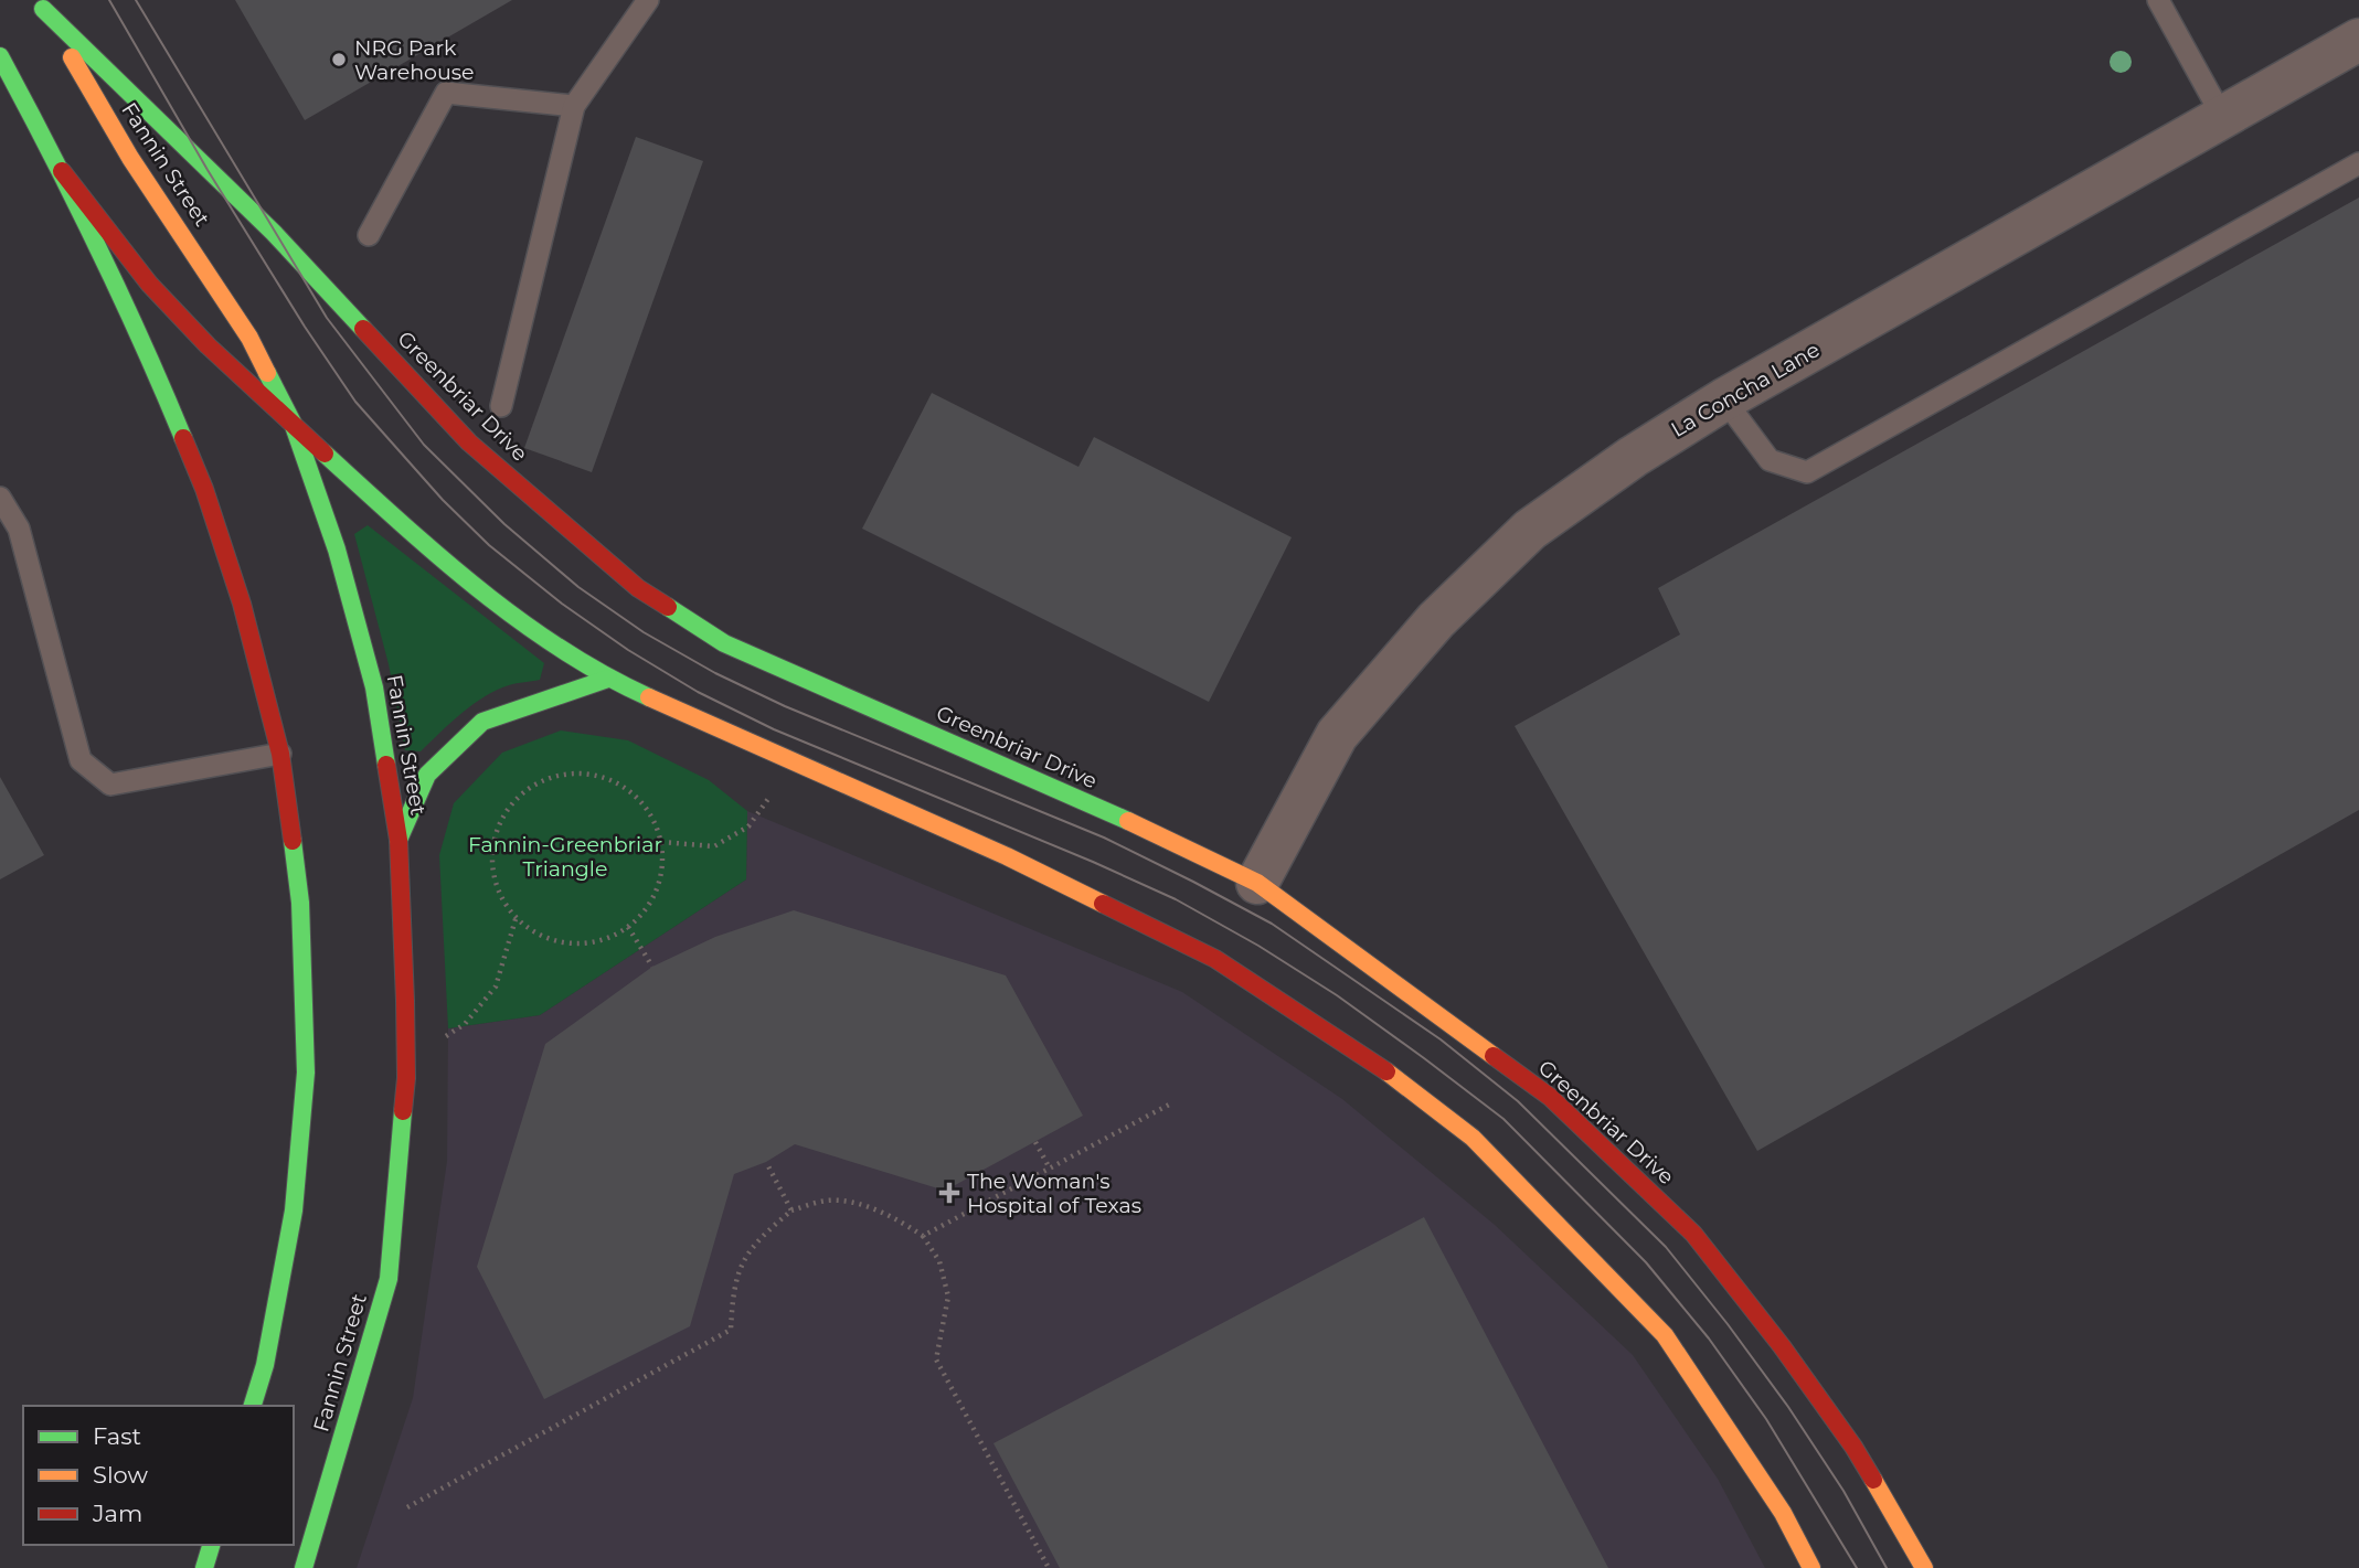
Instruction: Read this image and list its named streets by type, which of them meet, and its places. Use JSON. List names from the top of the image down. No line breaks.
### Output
{"streets":{"main road":["Fannin Street","Greenbriar Drive"],"street":["La Concha Lane"]},"crossings":[["Fannin Street","Greenbriar Drive"],["La Concha Lane","Greenbriar Drive"]],"parks":["Fannin-Greenbriar Triangle"],"places":{"other":["NRG Park Warehouse"],"health":["The Woman's Hospital of Texas"]},"legend":["Fast","Slow","Jam"]}
